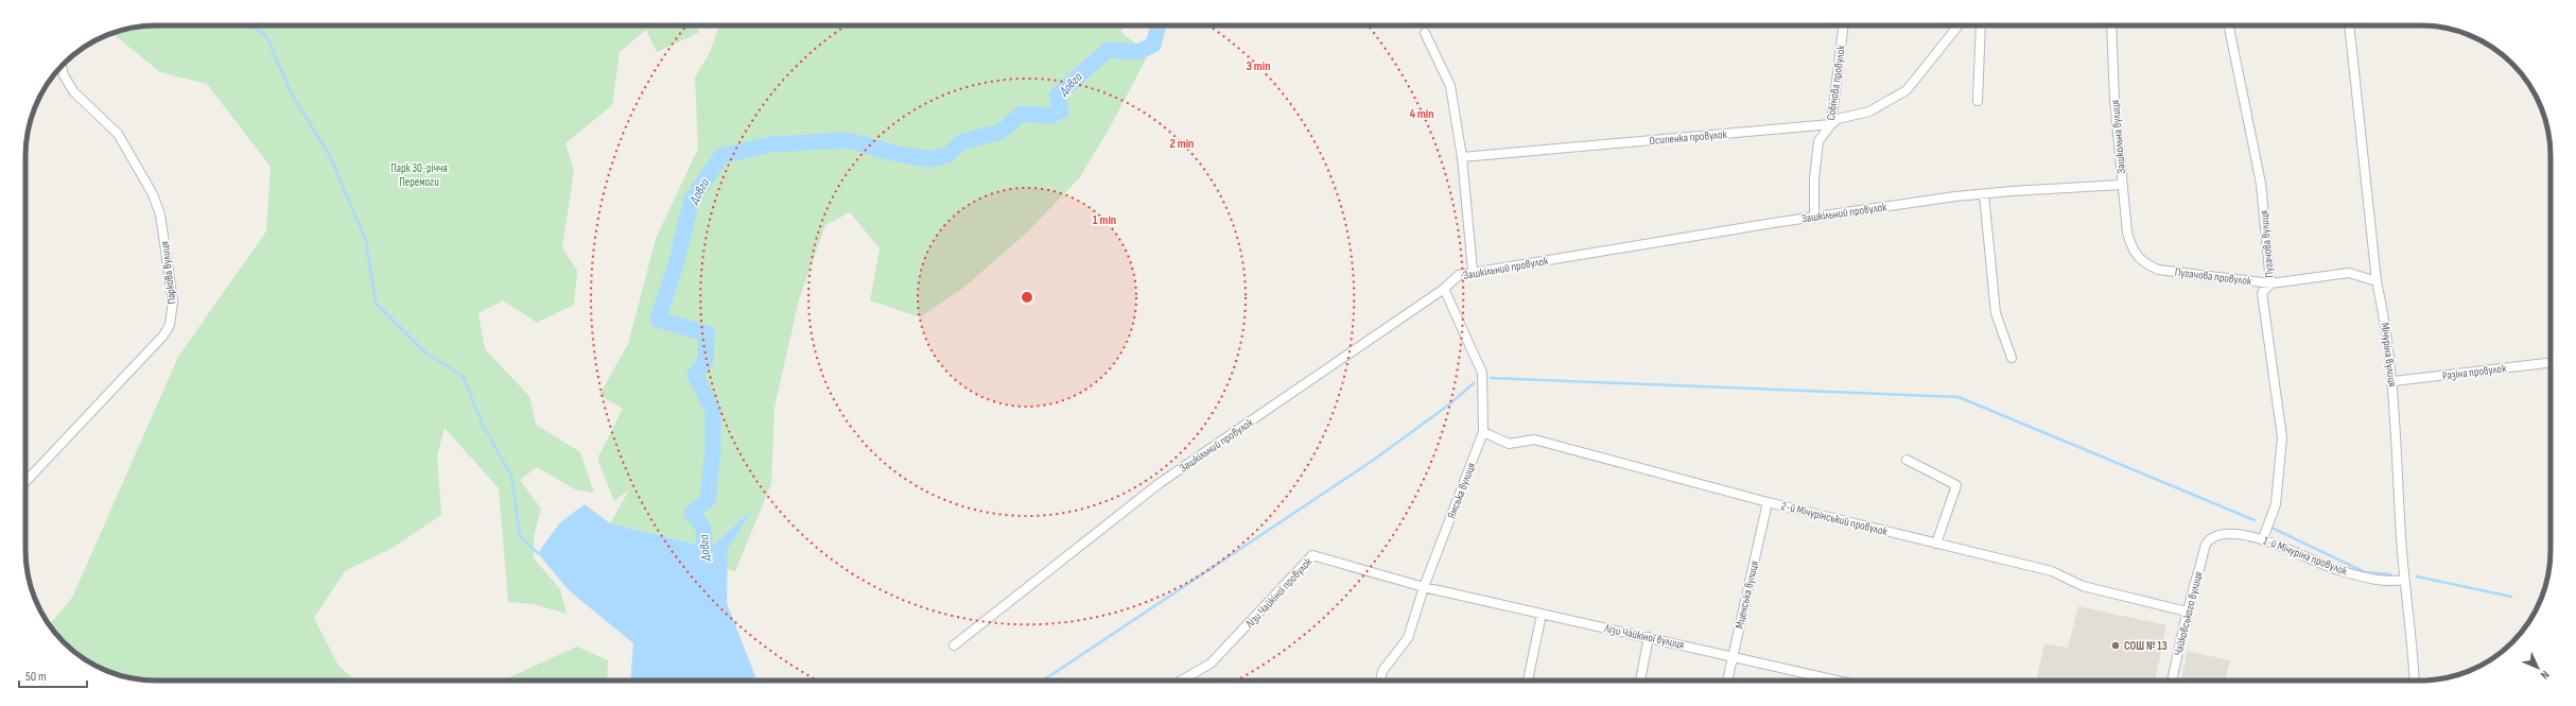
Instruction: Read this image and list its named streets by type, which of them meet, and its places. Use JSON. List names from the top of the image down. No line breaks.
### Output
{"streets":{"street":["Собінова провулок","Осипенка провулок","Зашкольна вулиця","Зашкільний провулок","Пугачова вулиця","Паркова вулиця","Пугачова провулок","Мічуріна вулиця","Разіна провулок","Ямська вулиця","2-й Мічурінський провулок","1-й Мічуріна провулок","Лізи Чайкіної провулок","Мценська вулиця","Чайковського вулиця","Лізи Чайкіної вулиця"]},"crossings":[["Собінова провулок","Осипенка провулок"],["Собінова провулок","Зашкільний провулок"],["Зашкольна вулиця","Зашкільний провулок"],["Зашкольна вулиця","Пугачова провулок"],["Зашкільний провулок","Ямська вулиця"],["Пугачова вулиця","Пугачова провулок"],["Пугачова вулиця","1-й Мічуріна провулок"],["Пугачова провулок","Мічуріна вулиця"],["Мічуріна вулиця","Разіна провулок"],["Мічуріна вулиця","1-й Мічуріна провулок"],["Ямська вулиця","2-й Мічурінський провулок"],["Ямська вулиця","Лізи Чайкіної провулок"],["Ямська вулиця","Лізи Чайкіної вулиця"],["2-й Мічурінський провулок","Мценська вулиця"],["2-й Мічурінський провулок","Чайковського вулиця"],["1-й Мічуріна провулок","Чайковського вулиця"],["Лізи Чайкіної провулок","Лізи Чайкіної вулиця"],["Мценська вулиця","Лізи Чайкіної вулиця"]],"water":["Довга"],"parks":["Парк 30-річчя Перемоги"],"places":["СОШ № 13"],"scale_bar":"50 m","north":"bottom right","rings":["3 min","4 min","2 min","1 min"]}
